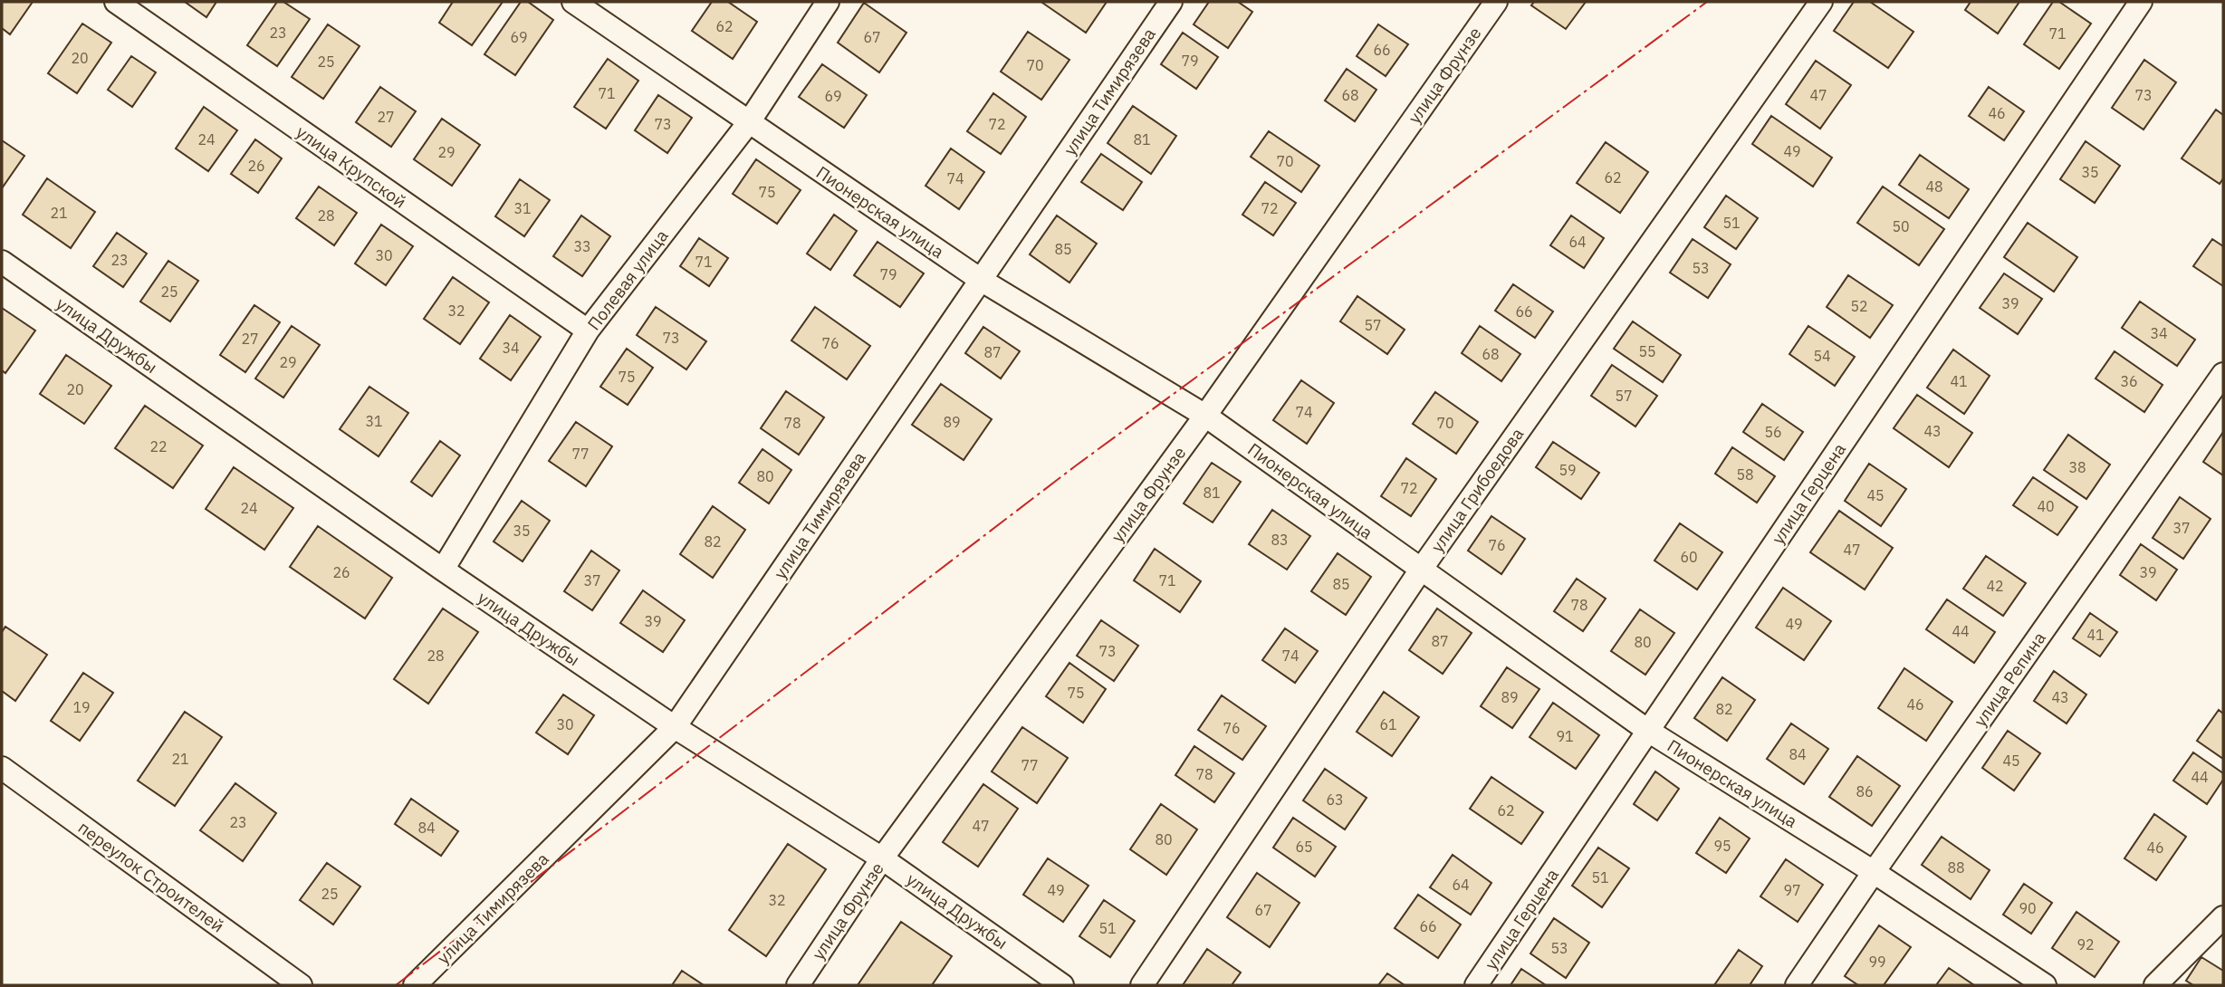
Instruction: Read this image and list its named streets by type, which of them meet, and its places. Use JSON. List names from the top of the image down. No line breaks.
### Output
{"streets":{"street":["улица Фрунзе","улица Тимирязева","улица Крупской","Пионерская улица","Полевая улица","улица Дружбы","улица Грибоедова","улица Герцена","улица Репина","переулок Строителей"]},"crossings":[["улица Фрунзе","Пионерская улица"],["улица Фрунзе","улица Дружбы"],["улица Тимирязева","Пионерская улица"],["улица Тимирязева","улица Дружбы"],["улица Крупской","Полевая улица"],["Пионерская улица","Полевая улица"],["Пионерская улица","улица Грибоедова"],["Пионерская улица","улица Герцена"],["Пионерская улица","улица Репина"],["Полевая улица","улица Дружбы"]],"house_numbers":["62","23","71","69","67","66","20","79","25","70","71","68","47","73","69","46","27","73","72","24","81","49","29","70","26","35","62","74","48","75","31","72","21","28","51","50","64","33","85","30","23","71","53","79","25","39","52","32","66","57","34","73","27","76","34","55","87","68","54","29","75","41","36","20","57","74","31","89","78","70","43","56","22","77","38","59","58","80","72","81","45","40","24","37","35","83","82","76","47","60","26","39","37","71","85","42","78","39","49","44","41","87","80","73","28","74","75","89","43","46","19","82","30","61","76","91","84","21","45","77","78","44","86","63","62","23","47","84","80","95","65","46","88","51","64","49","97","25","32","90","67","66","51","92","53","99"]}
